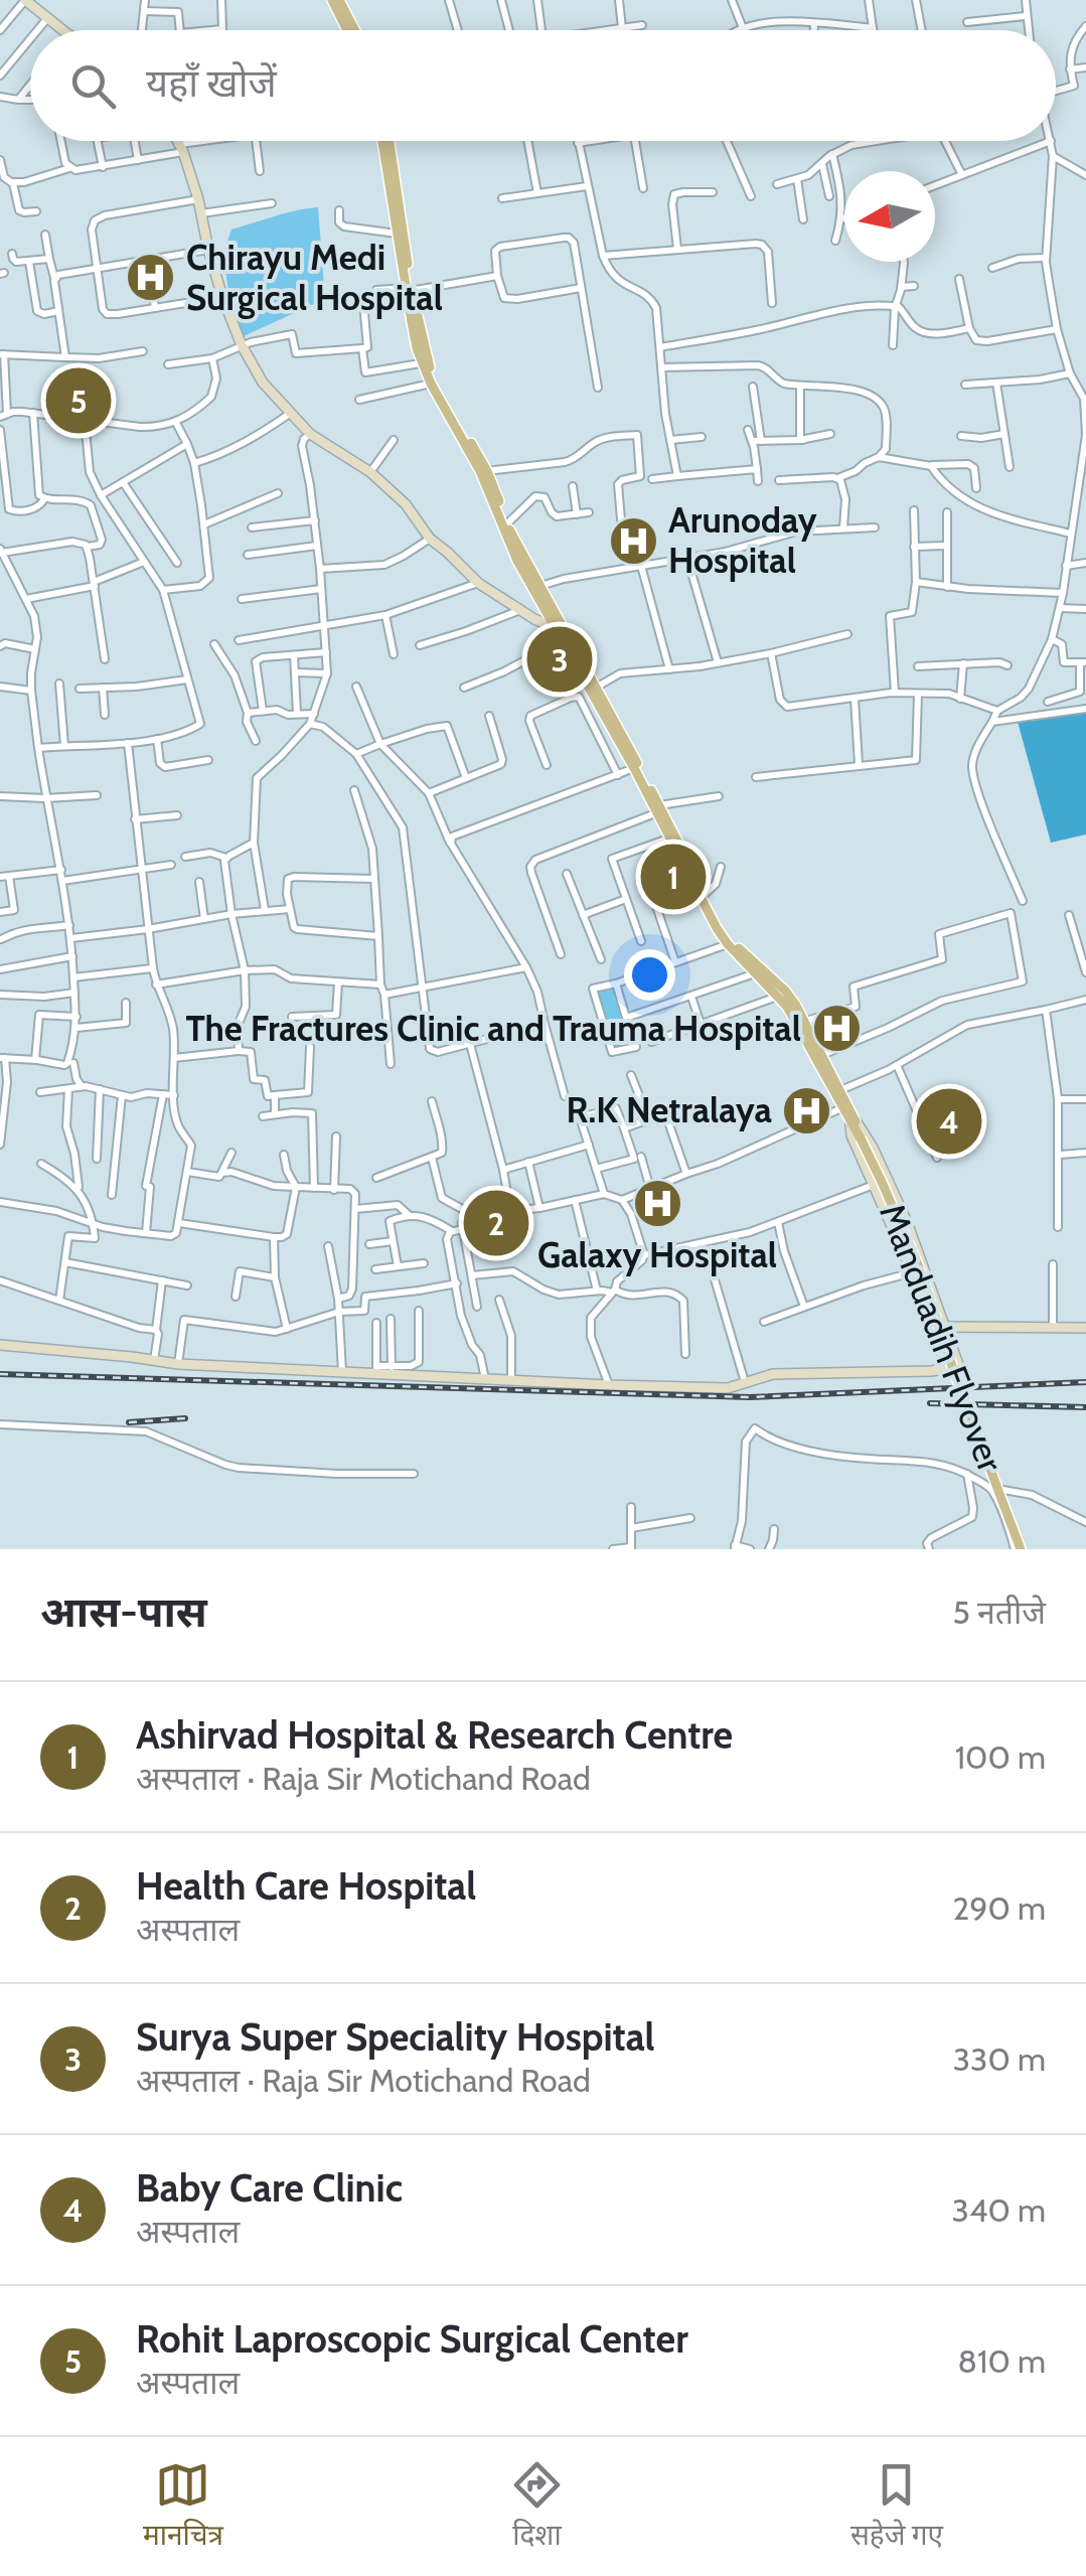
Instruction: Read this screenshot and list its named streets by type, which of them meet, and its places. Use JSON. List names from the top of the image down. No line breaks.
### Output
{"streets":{"main road":["Manduadih Flyover"]},"places":{"hospital":["Chirayu Medi Surgical Hospital","Arunoday Hospital","The Fractures Clinic and Trauma Hospital","R.K Netralaya","Galaxy Hospital"]},"north":"left","page":{"search":"यहाँ खोजें","pins":["5","3","1","4","2"],"heading":["आस-पास","5 नतीजे"],"list":[{"mark":"1","name":"Ashirvad Hospital & Research Centre","note":"अस्पताल · Raja Sir Motichand Road","value":"100 m"},{"mark":"2","name":"Health Care Hospital","note":"अस्पताल","value":"290 m"},{"mark":"3","name":"Surya Super Speciality Hospital","note":"अस्पताल · Raja Sir Motichand Road","value":"330 m"},{"mark":"4","name":"Baby Care Clinic","note":"अस्पताल","value":"340 m"},{"mark":"5","name":"Rohit Laproscopic Surgical Center","note":"अस्पताल","value":"810 m"}],"nav":["मानचित्र","दिशा","सहेजे गए"]}}
